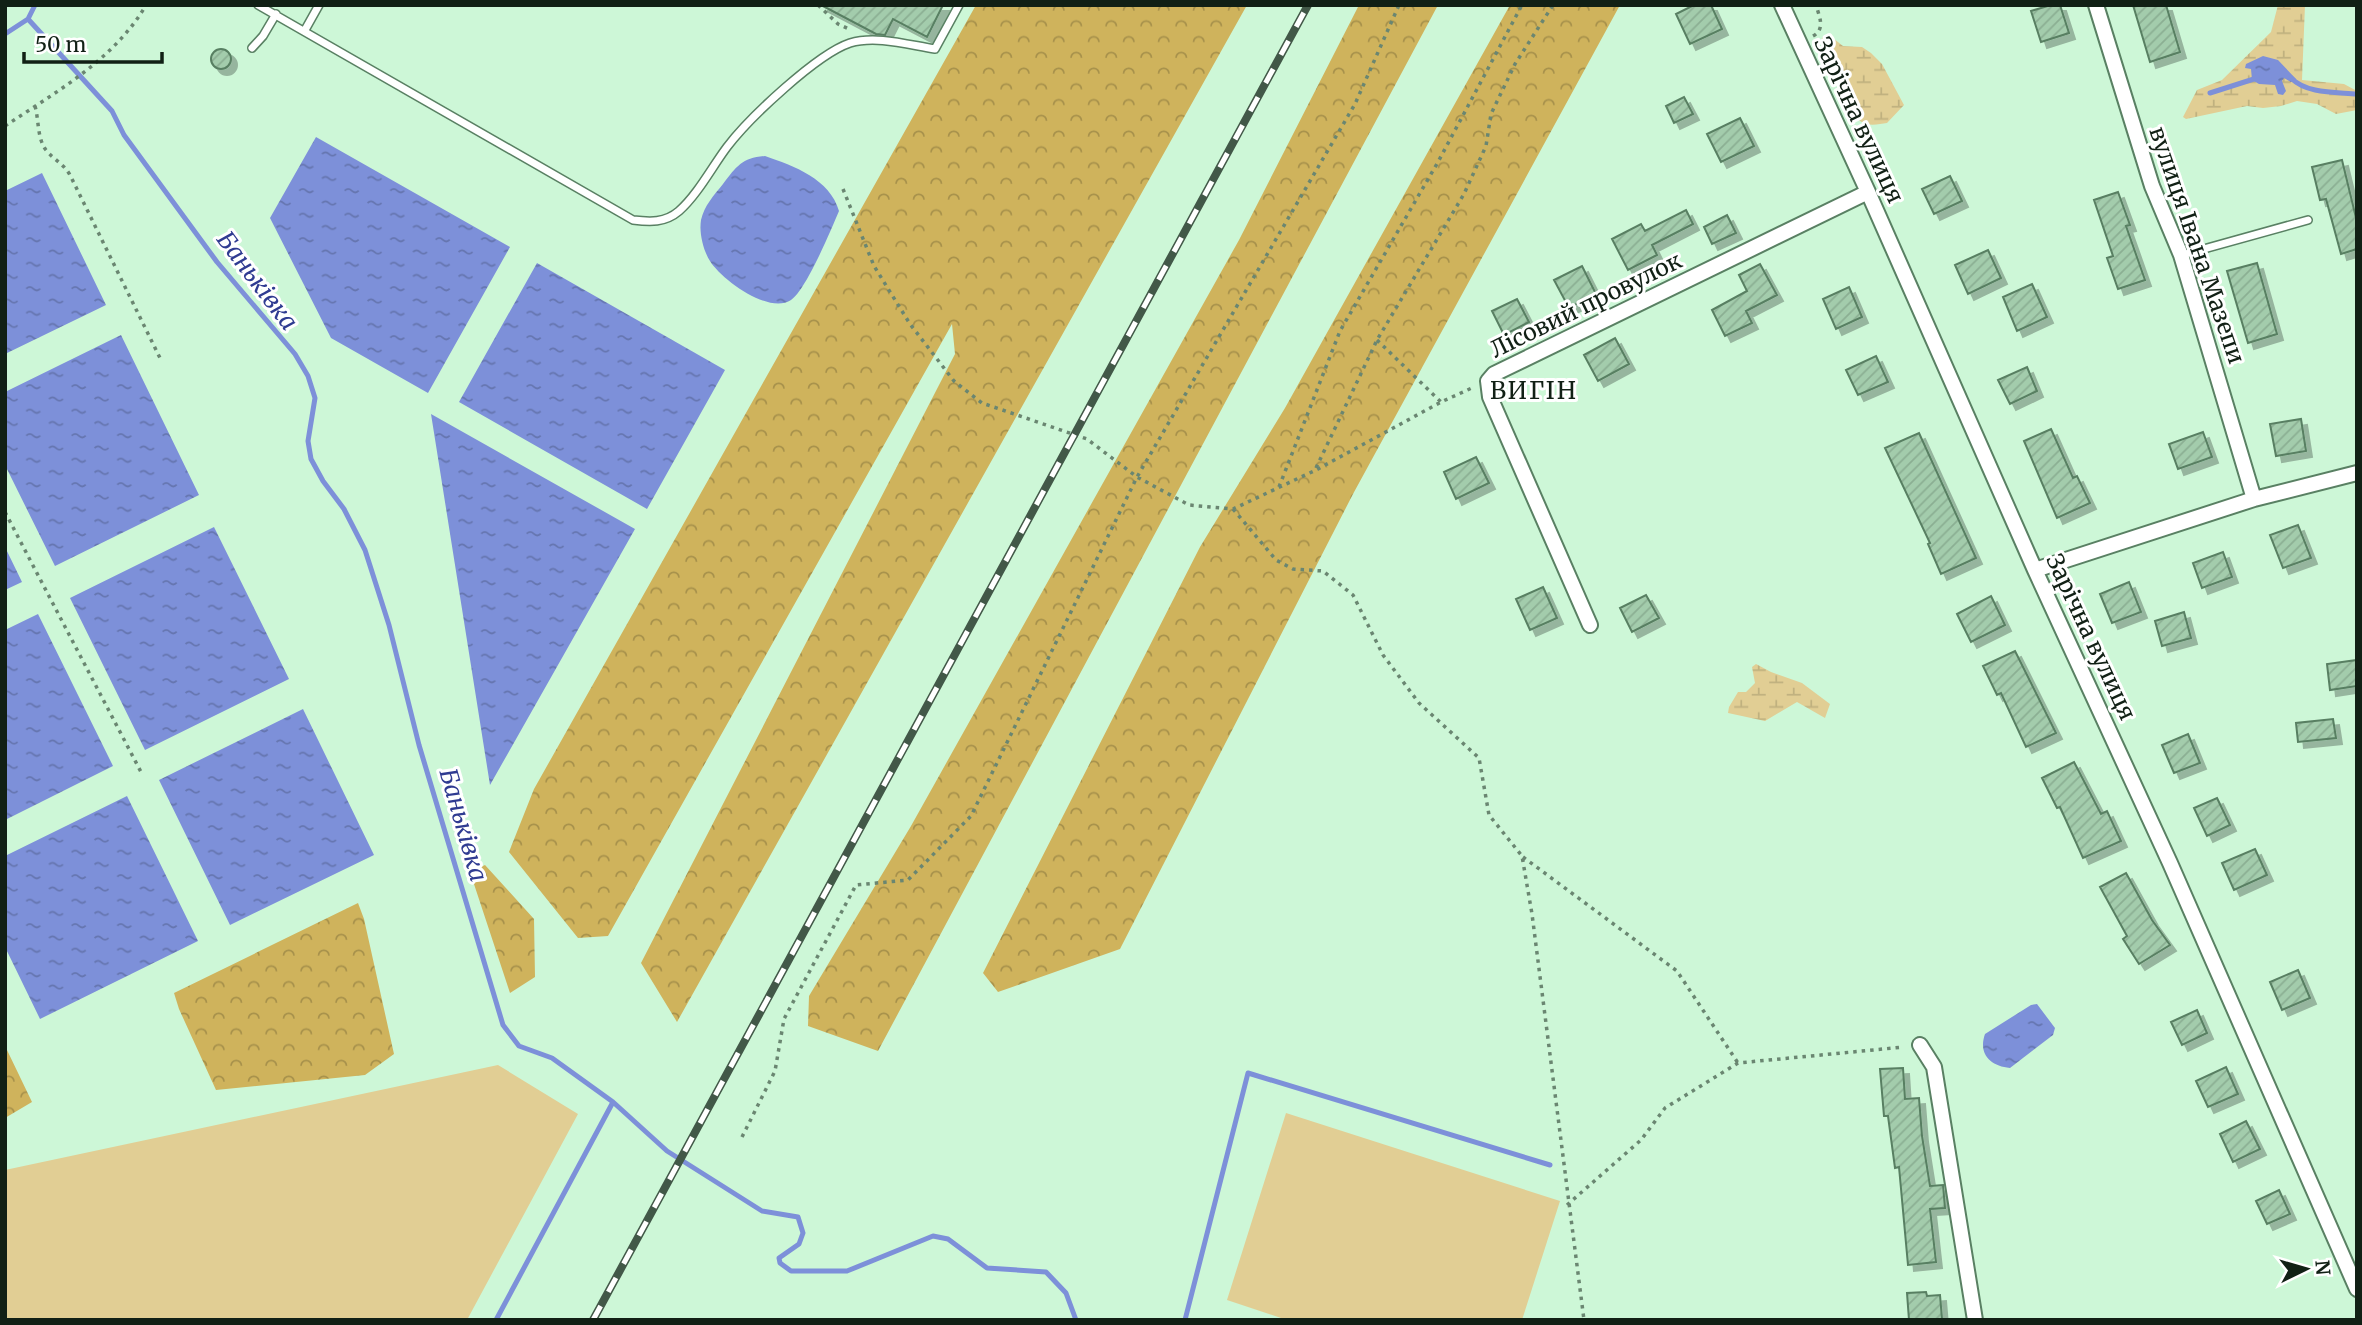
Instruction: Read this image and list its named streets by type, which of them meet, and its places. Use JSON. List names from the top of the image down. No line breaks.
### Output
{"streets":{"street":["Зарічна вулиця","вулиця Івана Мазепи","Лісовий провулок"]},"crossings":[["Зарічна вулиця","Лісовий провулок"]],"districts":["ВИГІН"],"water":["Баньківка"],"scale_bar":"50 m","north":"right"}
